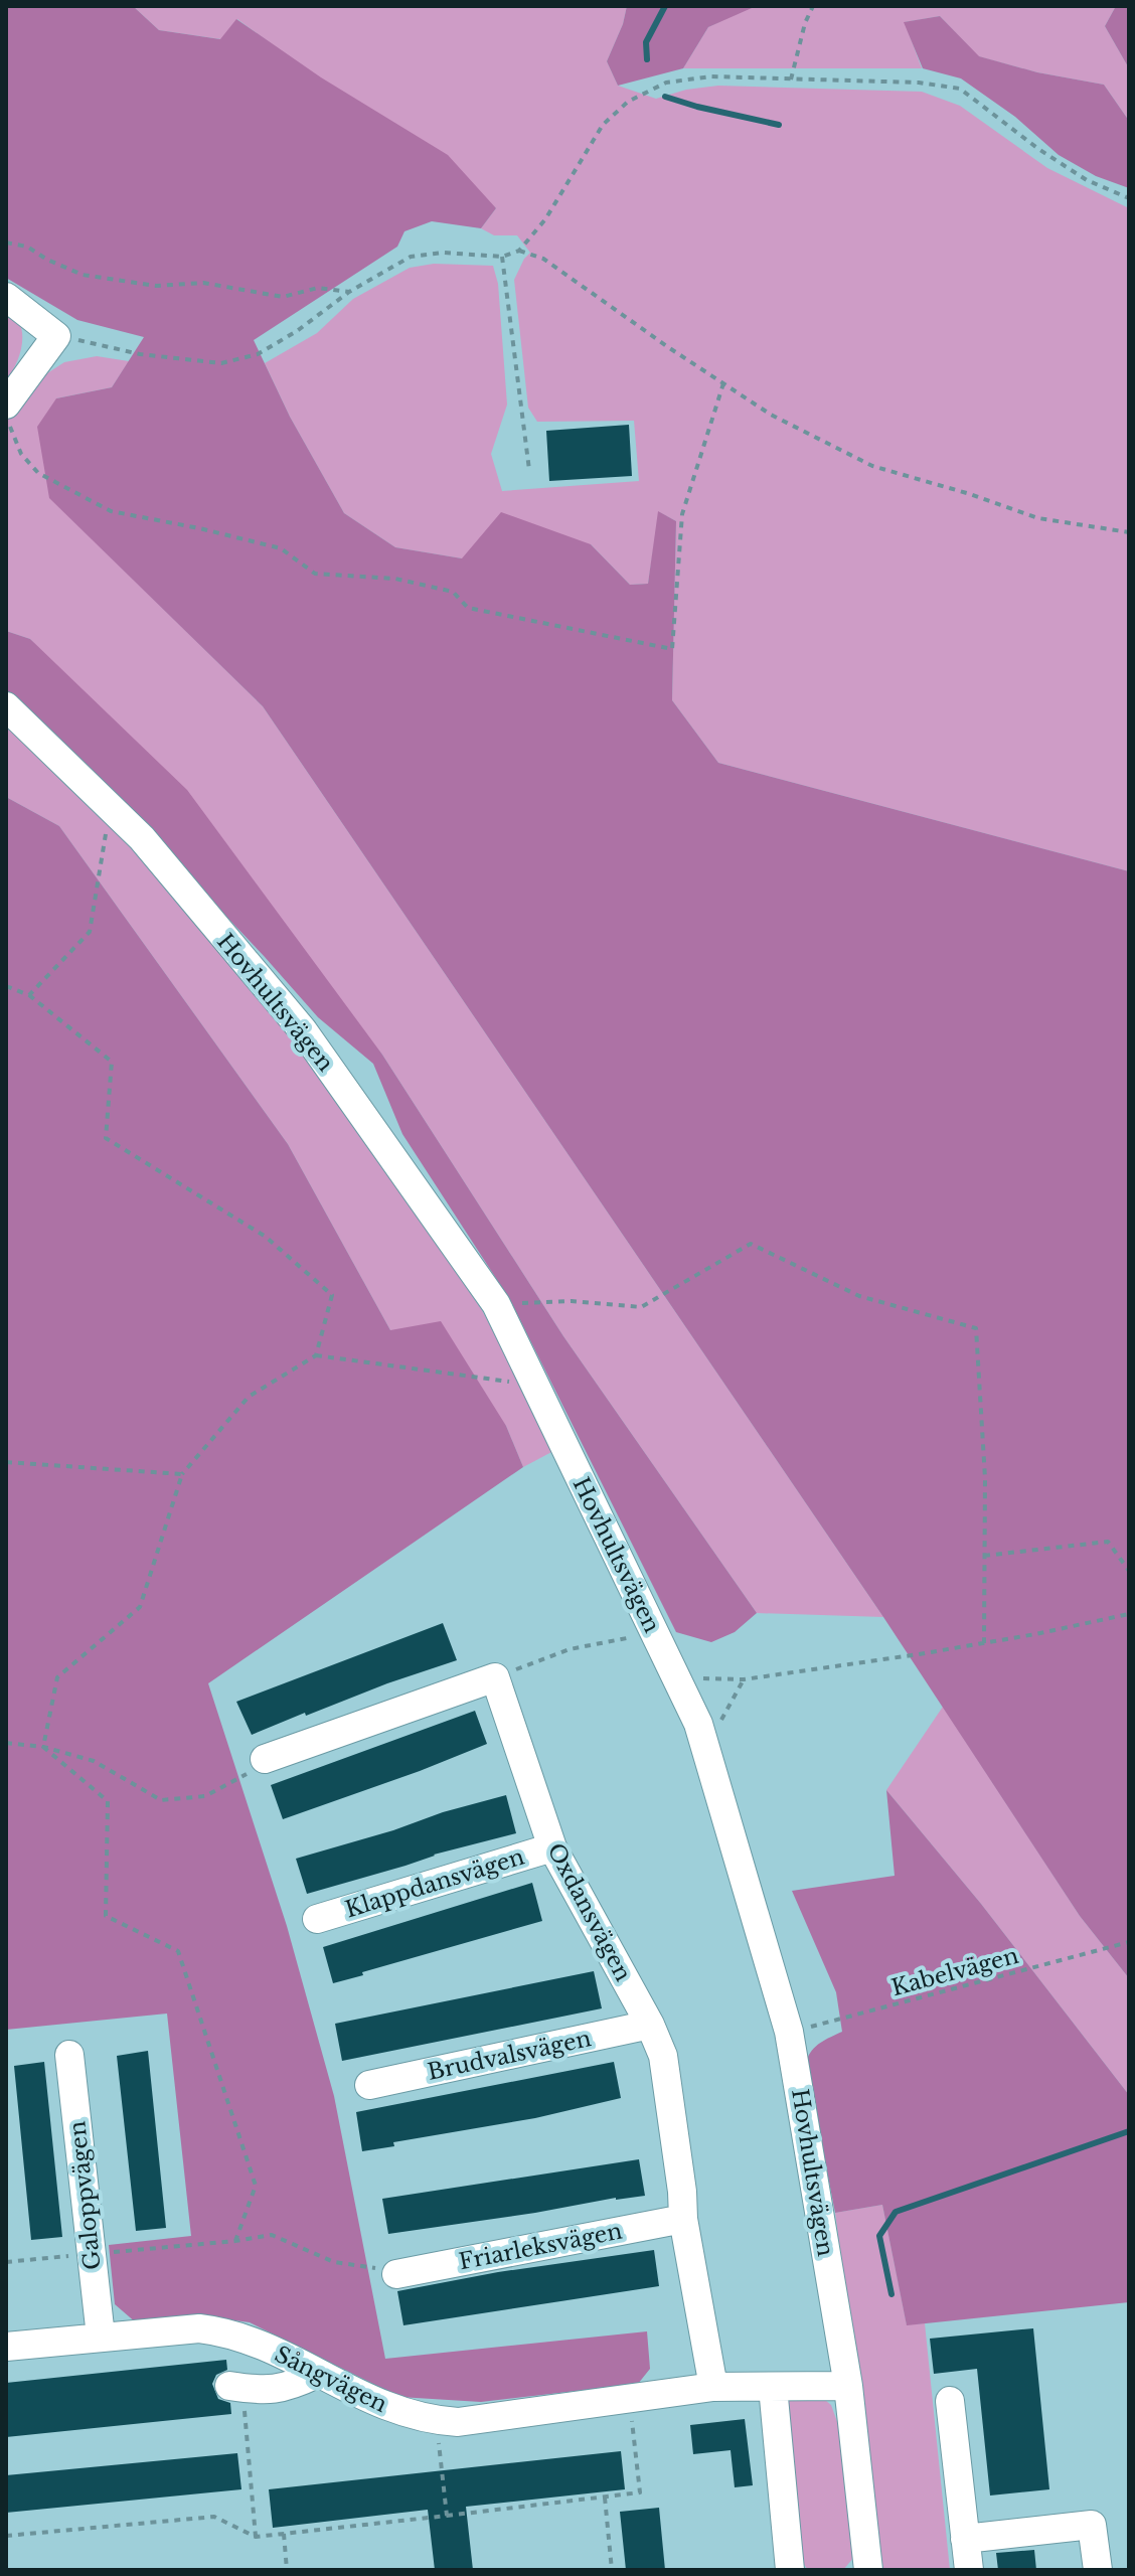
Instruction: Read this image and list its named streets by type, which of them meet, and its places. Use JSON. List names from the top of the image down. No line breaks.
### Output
{"streets":{"street":["Hovhultsvägen","Klappdansvägen","Oxdansvägen","Brudvalsvägen","Galoppvägen","Friarleksvägen","Sångvägen"],"path":["Kabelvägen"]},"crossings":[["Hovhultsvägen","Kabelvägen"],["Hovhultsvägen","Sångvägen"],["Klappdansvägen","Oxdansvägen"],["Oxdansvägen","Brudvalsvägen"],["Oxdansvägen","Friarleksvägen"],["Oxdansvägen","Sångvägen"],["Galoppvägen","Sångvägen"]]}
